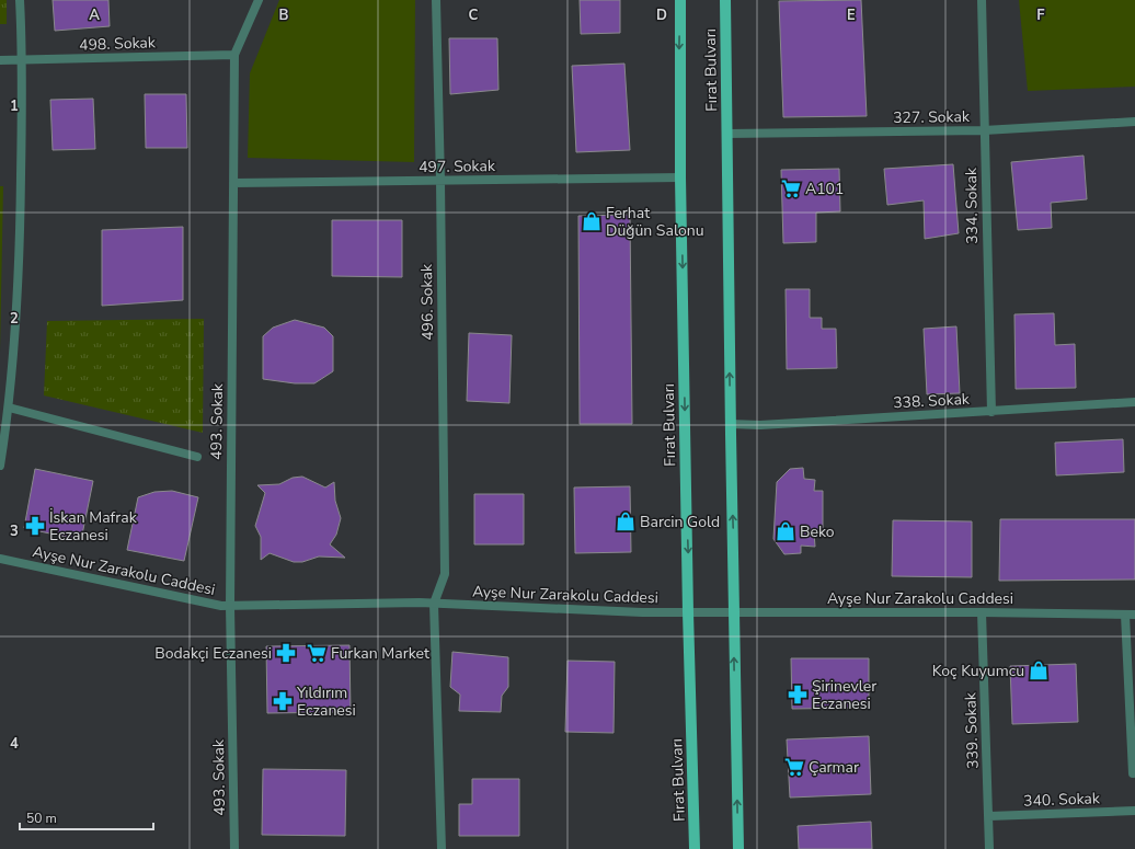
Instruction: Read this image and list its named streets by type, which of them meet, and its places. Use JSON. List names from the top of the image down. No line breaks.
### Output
{"streets":{"main road":["Fırat Bulvarı"],"street":["498. Sokak","327. Sokak","497. Sokak","334. Sokak","496. Sokak","338. Sokak","493. Sokak","Ayşe Nur Zarakolu Caddesi","339. Sokak","340. Sokak"]},"crossings":[["498. Sokak","493. Sokak"],["Fırat Bulvarı","327. Sokak"],["Fırat Bulvarı","497. Sokak"],["Fırat Bulvarı","338. Sokak"],["Fırat Bulvarı","Ayşe Nur Zarakolu Caddesi"],["327. Sokak","334. Sokak"],["497. Sokak","496. Sokak"],["497. Sokak","493. Sokak"],["334. Sokak","338. Sokak"],["496. Sokak","Ayşe Nur Zarakolu Caddesi"],["493. Sokak","Ayşe Nur Zarakolu Caddesi"],["Ayşe Nur Zarakolu Caddesi","339. Sokak"],["339. Sokak","340. Sokak"]],"places":{"supermarket":["A101","Furkan Market","Çarmar"],"shop":["Ferhat Düğün Salonu","Barcin Gold","Beko","Koç Kuyumcu"],"pharmacy":["İskan Mafrak Eczanesi","Bodakçi Eczanesi","Şirinevler Eczanesi","Yıldırım Eczanesi"]},"scale_bar":"50 m","grid":{"columns":["A","B","C","D","E","F"],"rows":["1","2","3","4"]}}
